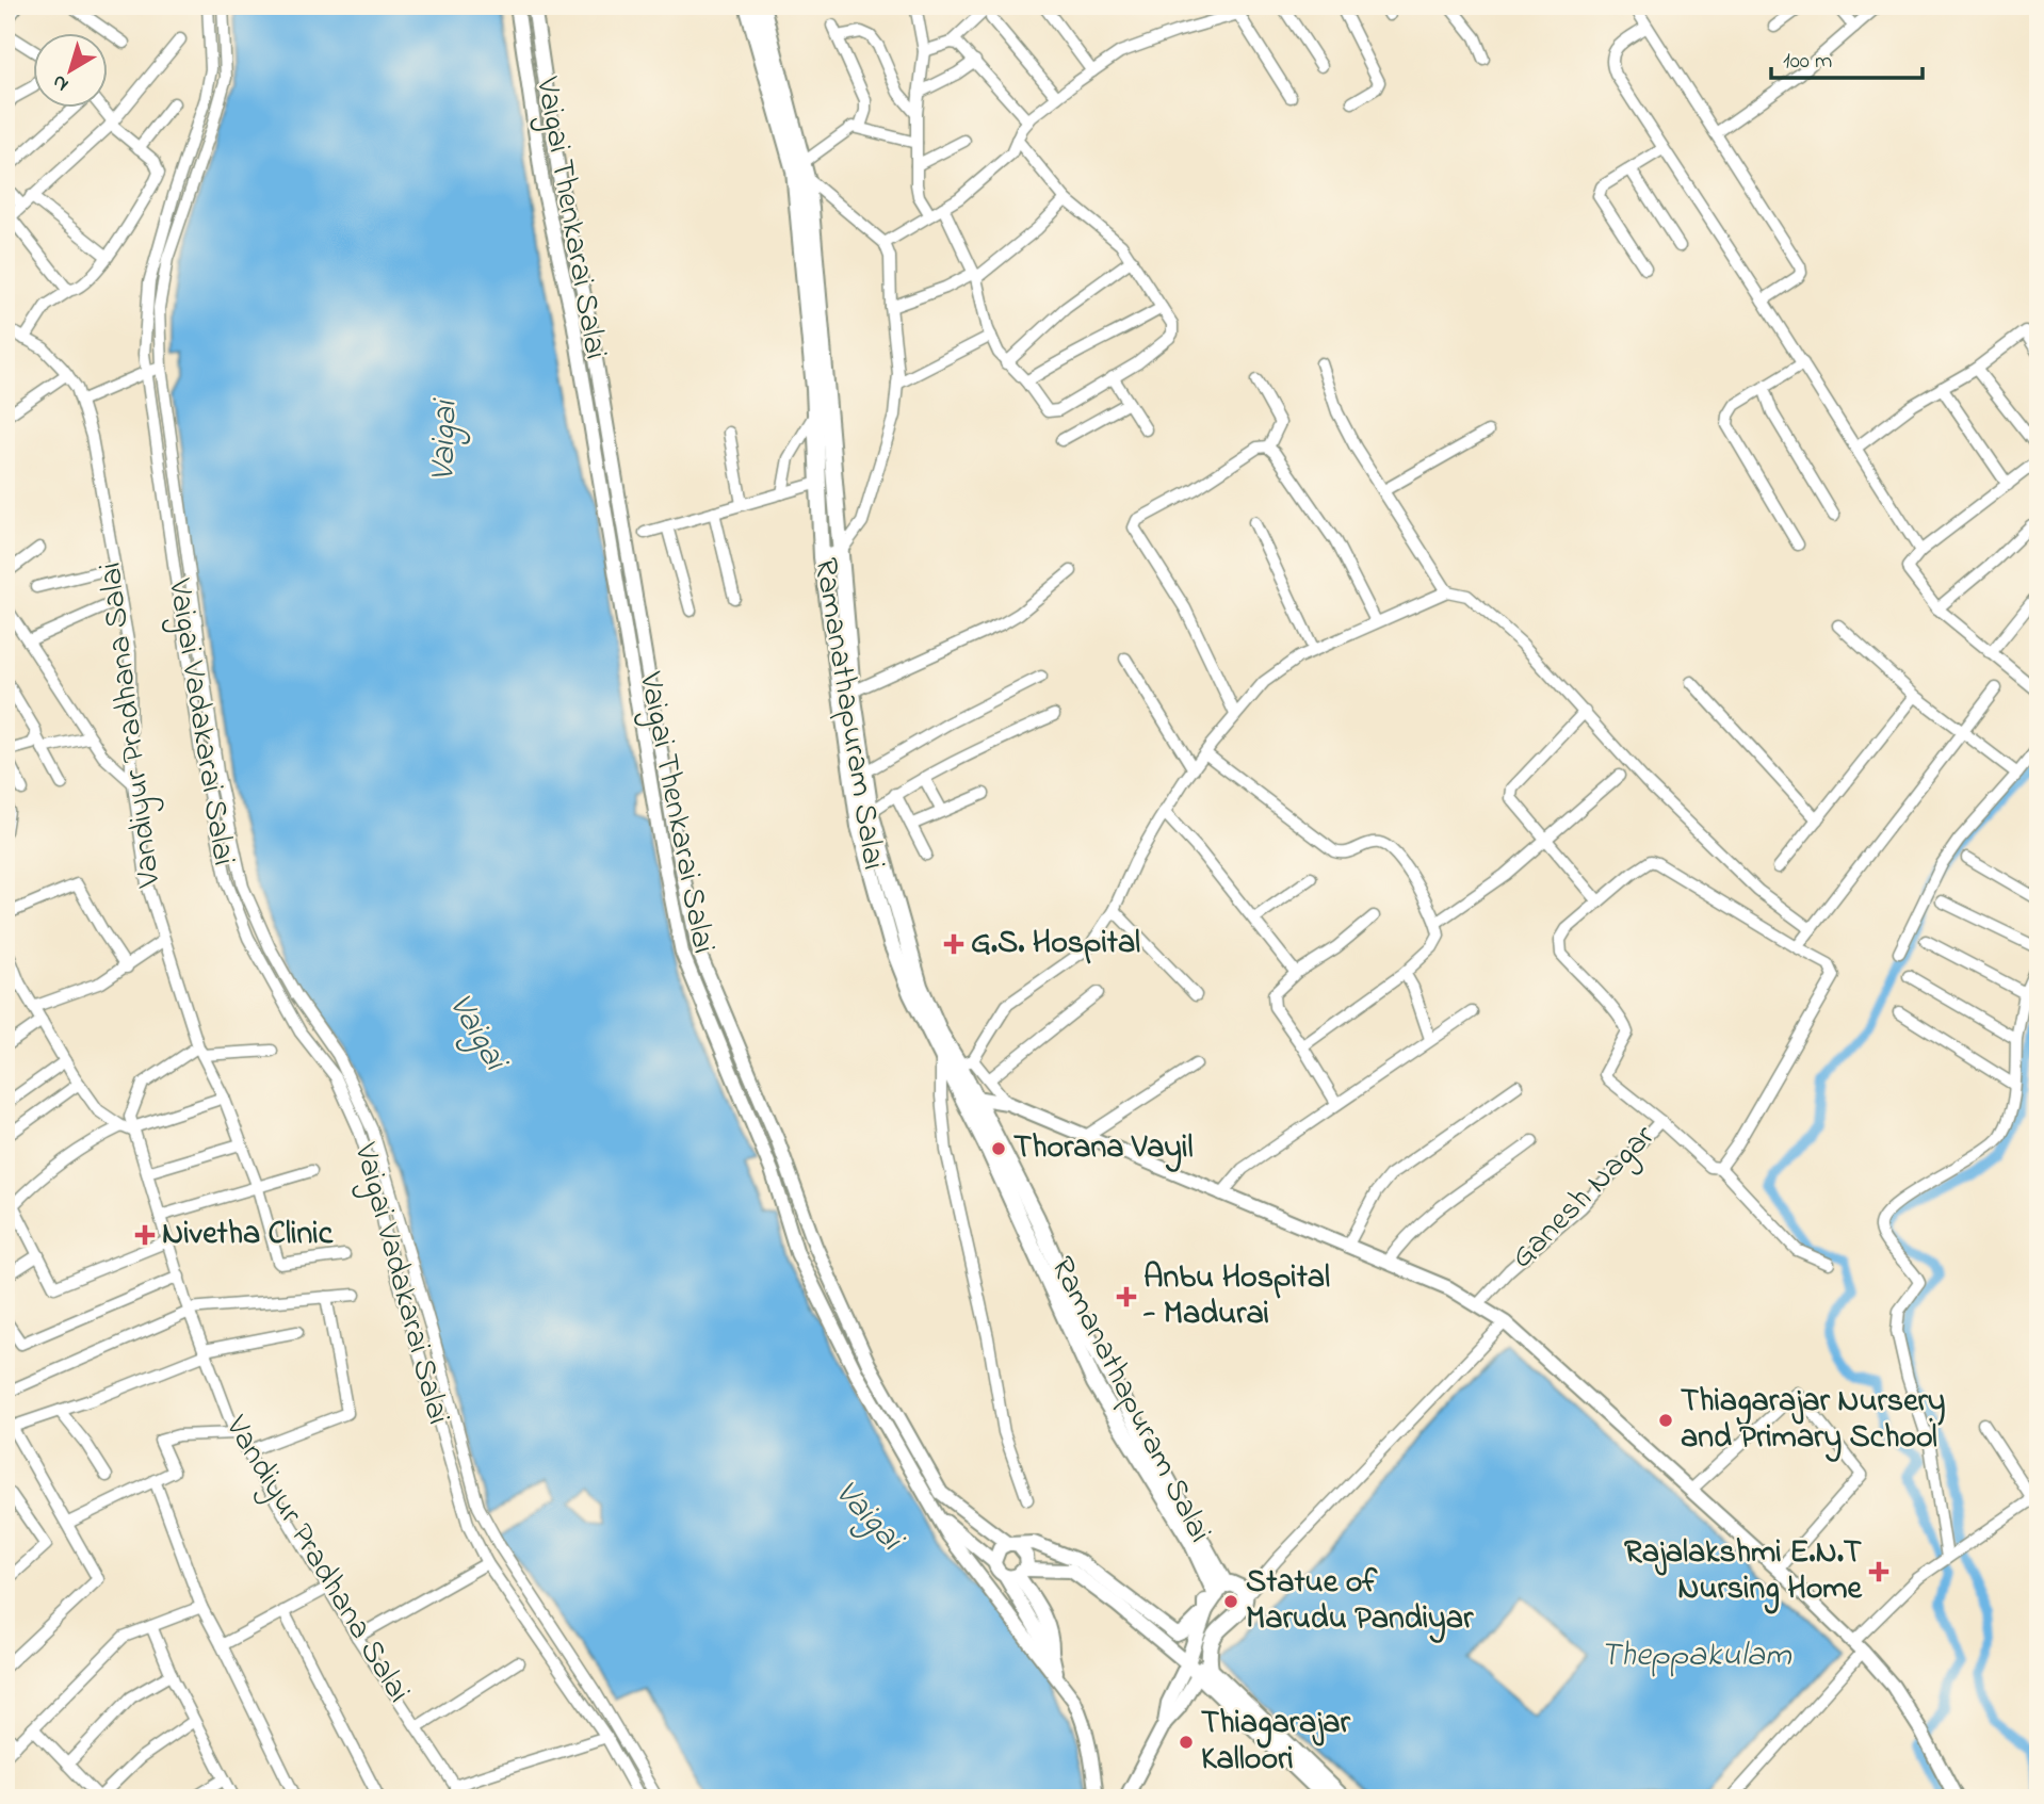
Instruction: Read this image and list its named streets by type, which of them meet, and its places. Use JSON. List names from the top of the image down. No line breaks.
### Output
{"streets":{"highway":["Ramanathapuram Salai"],"main road":["Vaigai Thenkarai Salai"],"street":["Vaigai Vadakarai Salai","Vandiyur Pradhana Salai","Ganesh Nagar"]},"crossings":[["Vaigai Thenkarai Salai","Ramanathapuram Salai"]],"water":["Vaigai","Theppakulam"],"places":{"health":["G.S. Hospital","Nivetha Clinic","Anbu Hospital - Madurai","Rajalakshmi E.N.T Nursing Home"],"other":["Thorana Vayil","Thiagarajar Nursery and Primary School","Statue of Marudu Pandiyar","Thiagarajar Kalloori"]},"scale_bar":"100 m","north":"bottom left"}
